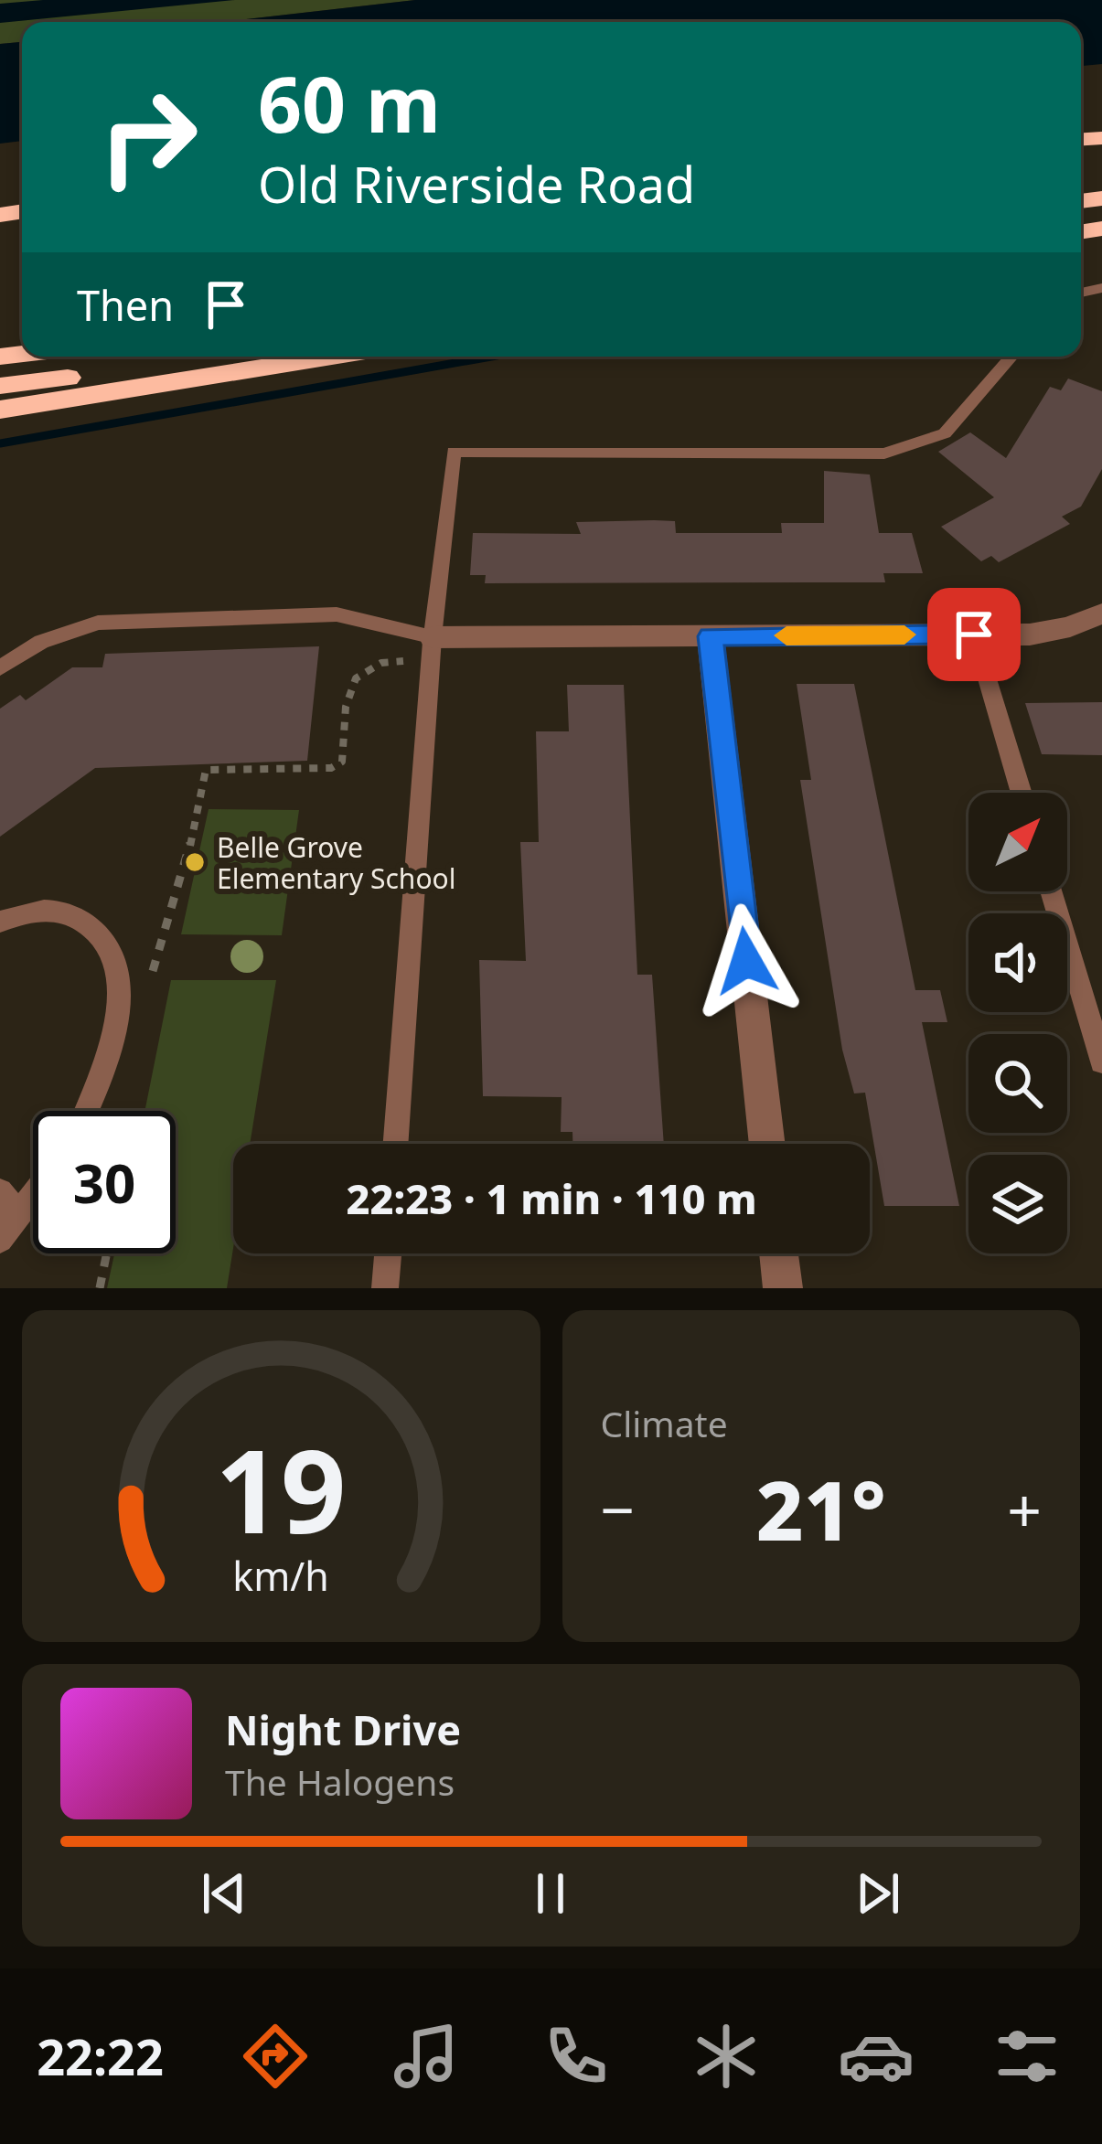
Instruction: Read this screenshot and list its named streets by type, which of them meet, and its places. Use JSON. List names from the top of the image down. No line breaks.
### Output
{"places":["Belle Grove Elementary School"],"north":"top right","page":{"turn":["60 m","Old Riverside Road"],"then":"Then","limit":"30","trip":"22:23 · 1 min · 110 m","tile":"Climate","heat":["−","21°","+"],"song":["Night Drive","The Halogens"],"tabs":"22:22","gauge":["19","km/h"]}}
